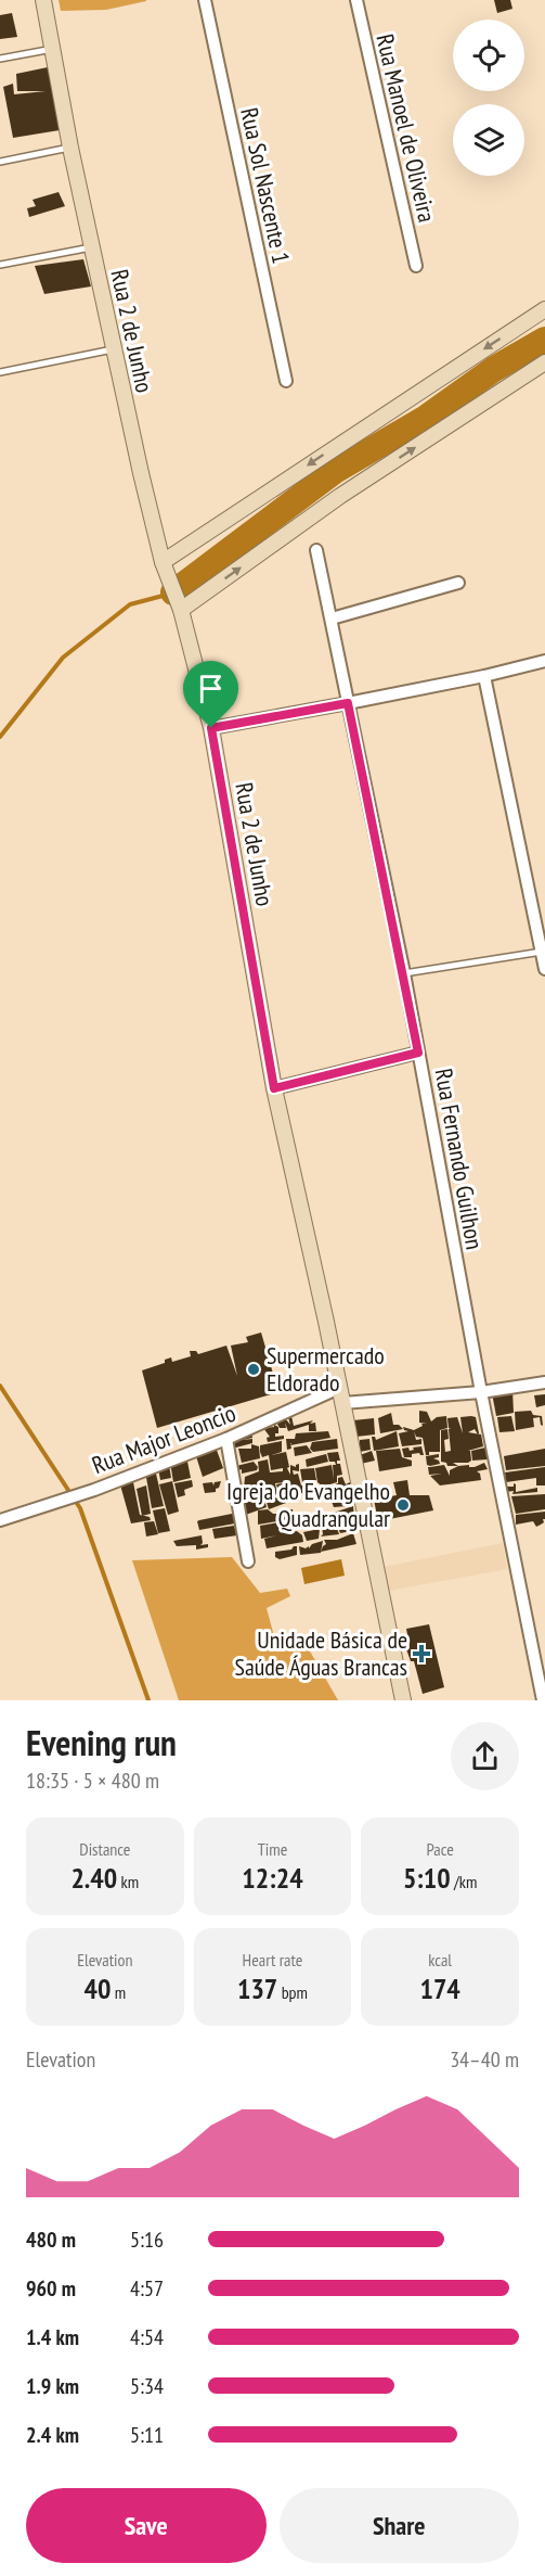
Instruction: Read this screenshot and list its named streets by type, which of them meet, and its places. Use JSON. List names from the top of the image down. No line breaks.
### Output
{"streets":{"street":["Rua Manoel de Oliveira","Rua Sol Nascente 1","Rua 2 de Junho","Rua Fernando Guilhon","Rua Major Leoncio"]},"crossings":[["Rua 2 de Junho","Rua Major Leoncio"],["Rua Fernando Guilhon","Rua Major Leoncio"]],"places":{"other":["Supermercado Eldorado","Igreja do Evangelho Quadrangular"],"health":["Unidade Básica de Saúde Águas Brancas"]},"page":{"heading":["Evening run","18:35 · 5 × 480 m"],"stats":[["Distance","2.40 km"],["Time","12:24"],["Pace","5:10 /km"],["Elevation","40 m"],["Heart rate","137 bpm"],["kcal","174"]],"chart":["Elevation","34–40 m"],"list":[{"name":"480 m","note":"5:16"},{"name":"960 m","note":"4:57"},{"name":"1.4 km","note":"4:54"},{"name":"1.9 km","note":"5:34"},{"name":"2.4 km","note":"5:11"}],"buttons":["Save","Share"]}}
